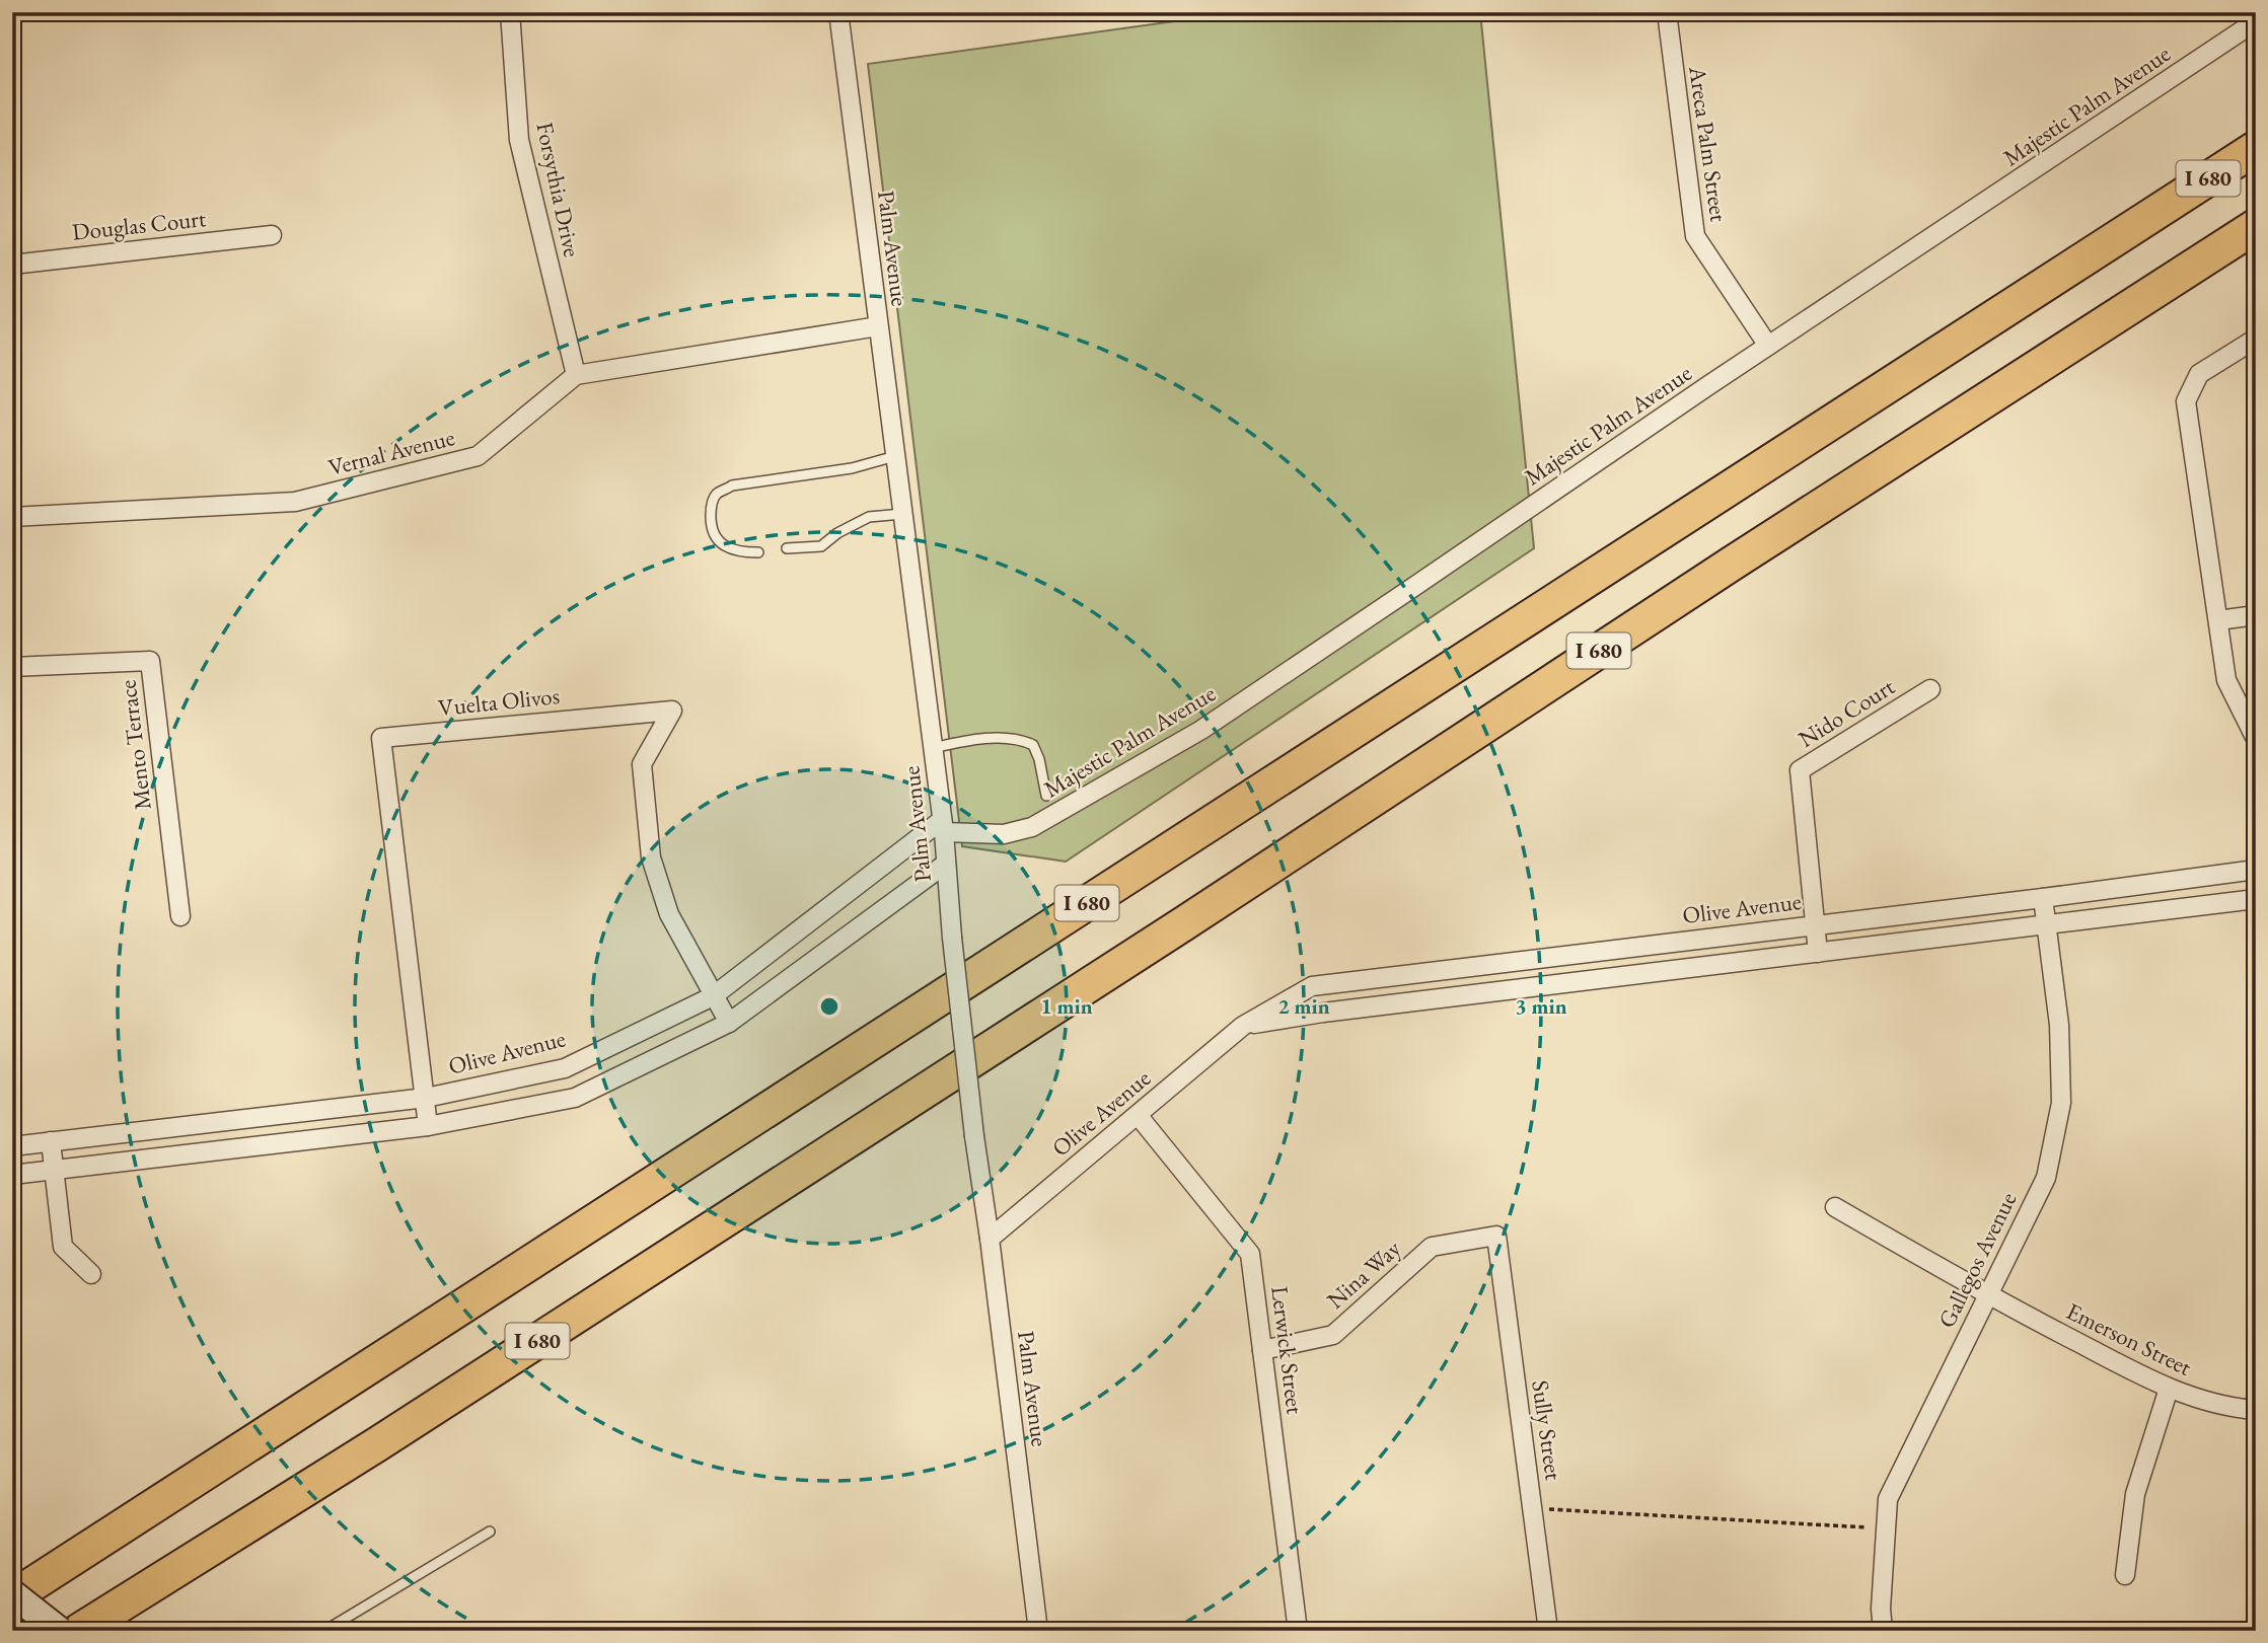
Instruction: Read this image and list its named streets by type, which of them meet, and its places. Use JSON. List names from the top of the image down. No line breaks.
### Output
{"streets":{"highway":["I 680"],"street":["Majestic Palm Avenue","Areca Palm Street","Forsythia Drive","Douglas Court","Palm Avenue","Vernal Avenue","Vuelta Olivos","Nido Court","Mento Terrace","Olive Avenue","Gallegos Avenue","Nina Way","Emerson Street","Lerwick Street","Sully Street"]},"crossings":[["Majestic Palm Avenue","Areca Palm Street"],["Majestic Palm Avenue","Palm Avenue"],["Majestic Palm Avenue","Olive Avenue"],["Forsythia Drive","Vernal Avenue"],["Palm Avenue","Olive Avenue"],["Vuelta Olivos","Olive Avenue"],["Nido Court","Olive Avenue"],["Olive Avenue","Gallegos Avenue"],["Olive Avenue","Lerwick Street"],["Gallegos Avenue","Emerson Street"],["Nina Way","Lerwick Street"],["Nina Way","Sully Street"]],"rings":["1 min","2 min","3 min"]}
